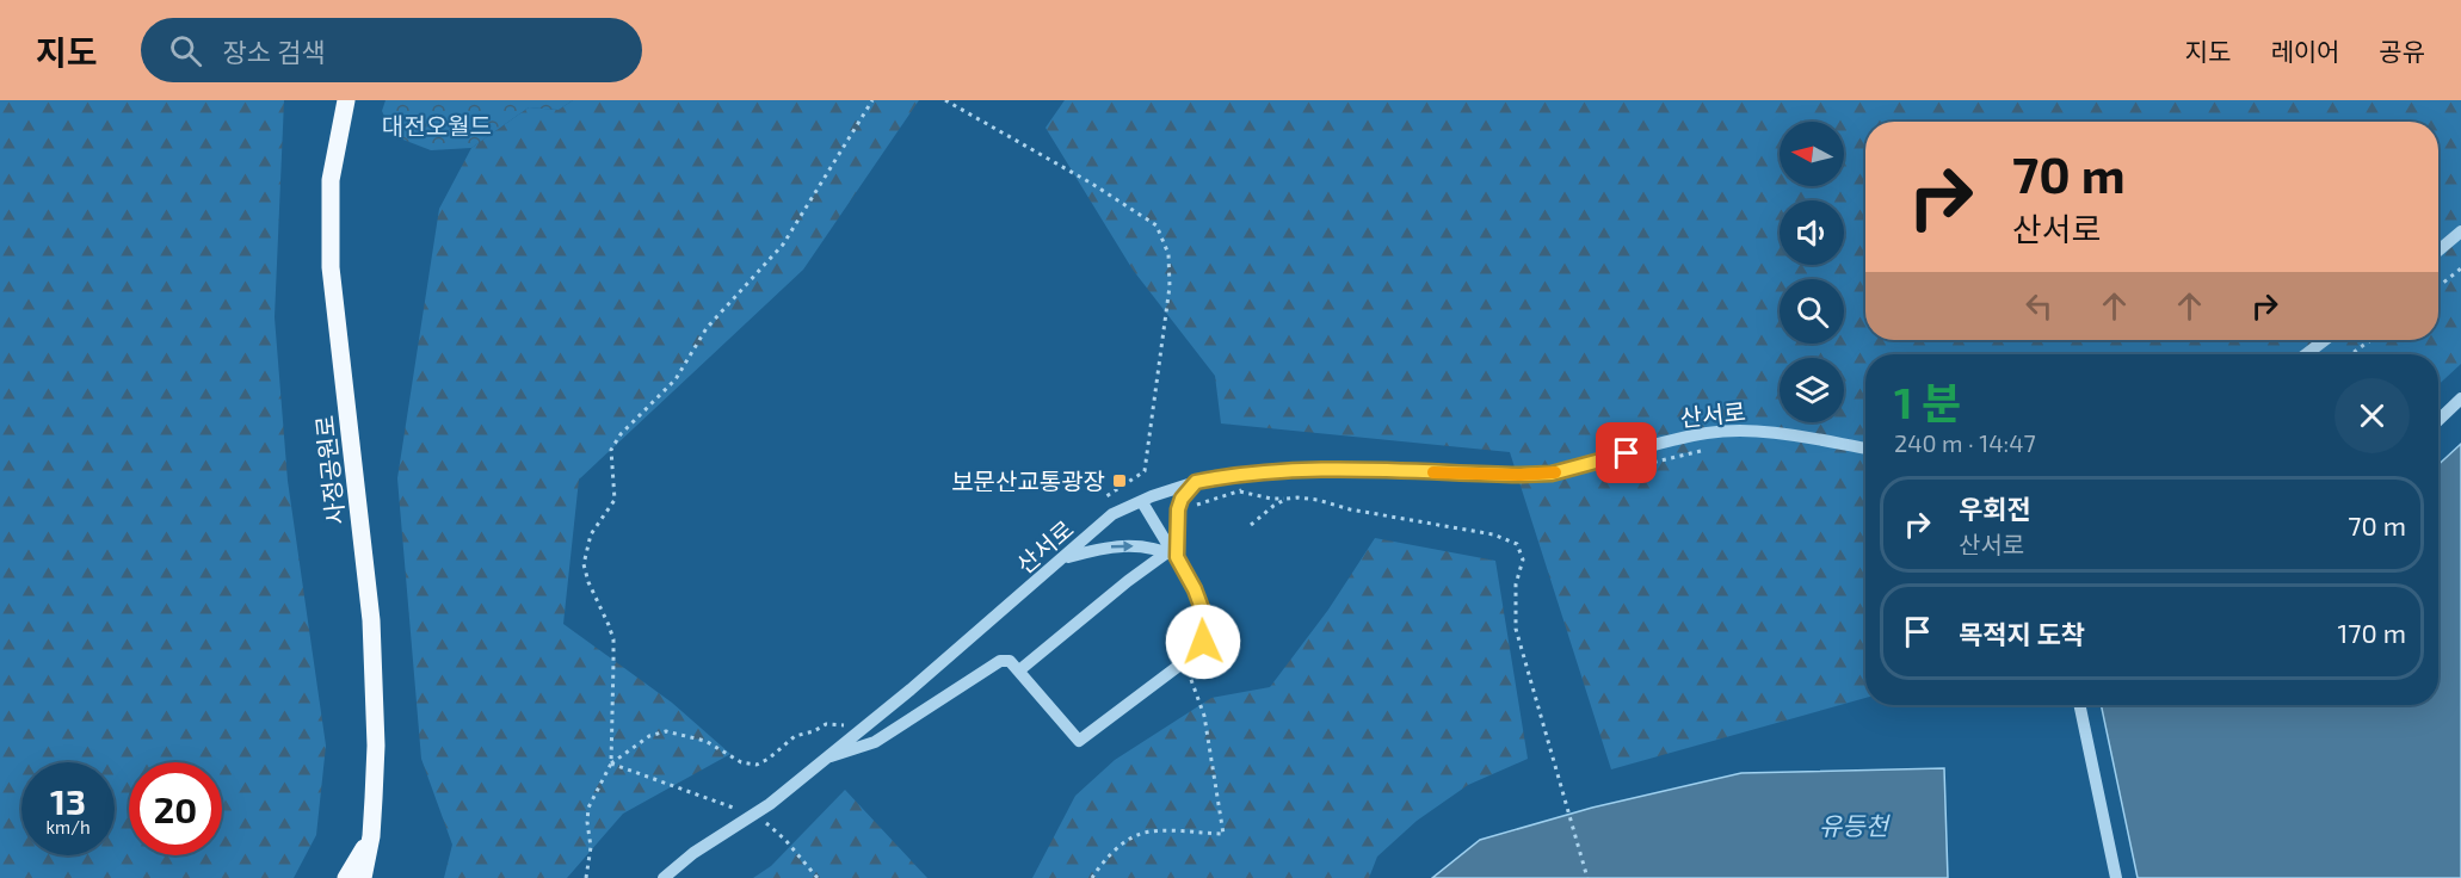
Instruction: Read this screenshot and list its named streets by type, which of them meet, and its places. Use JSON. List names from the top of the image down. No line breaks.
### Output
{"streets":{"main road":["사정공원로"],"street":["산서로"]},"water":["유등천"],"parks":["대전오월드"],"places":{"transit":["보문산교통광장"]},"north":"left","page":{"header":"지도","search":"장소 검색","nav":["지도","레이어","공유"],"turn":["70 m","산서로"],"heading":["1 분","240 m · 14:47"],"list":[{"name":"우회전","note":"산서로","value":"70 m"},{"name":"목적지 도착","value":"170 m"}],"speed":"13 km/h","limit":"20"}}
